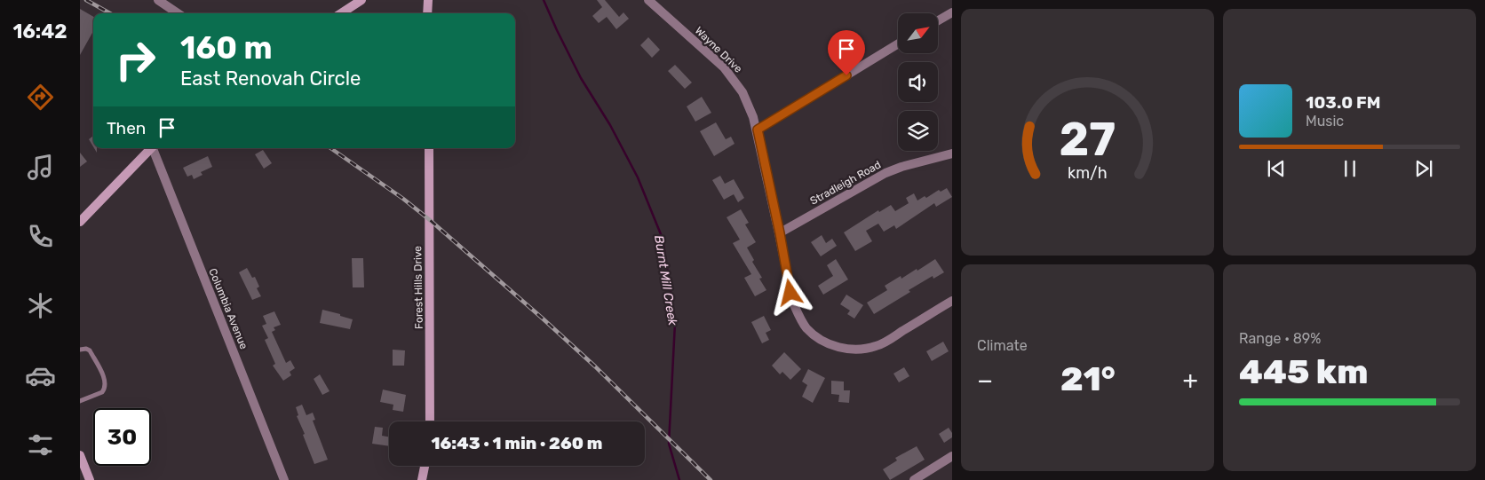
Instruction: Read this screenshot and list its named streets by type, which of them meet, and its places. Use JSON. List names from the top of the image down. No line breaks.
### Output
{"streets":{"street":["Wayne Drive","Stradleigh Road","Forest Hills Drive","Columbia Avenue"]},"crossings":[["Wayne Drive","Stradleigh Road"]],"water":["Burnt Mill Creek"],"north":"top right","page":{"tabs":"16:42","turn":["160 m","East Renovah Circle"],"song":["103.0 FM","Music"],"then":"Then","tile":["Climate",["Range · 89%","445 km"]],"heat":["−","21°","+"],"limit":"30","trip":"16:43 · 1 min · 260 m","gauge":["27","km/h"]}}
